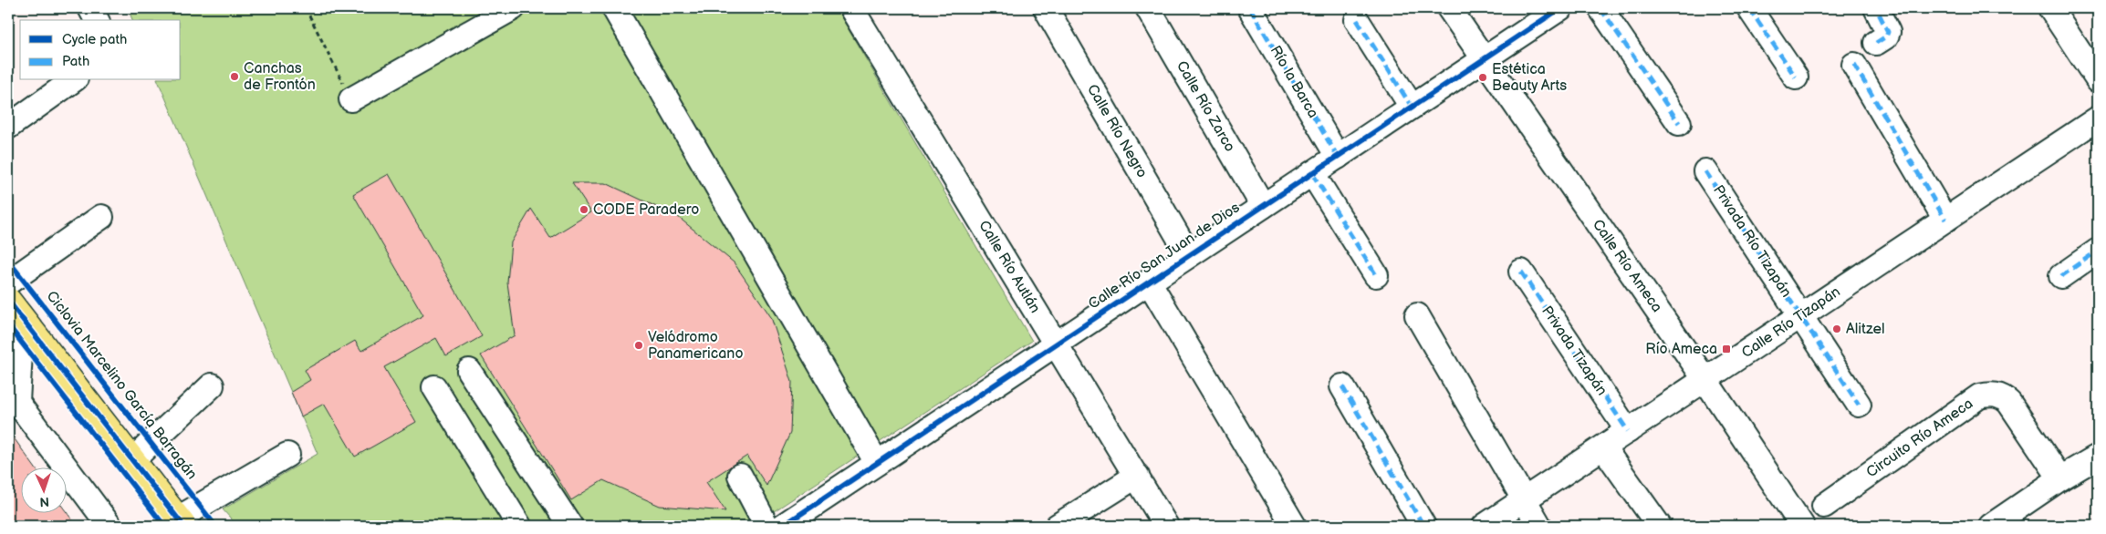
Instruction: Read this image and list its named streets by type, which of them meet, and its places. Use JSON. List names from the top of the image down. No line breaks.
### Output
{"streets":{"street":["Río la Barca","Calle Río Zarco","Calle Río Negro","Privada Río Tizapán","Calle Río San Juan de Dios","Calle Río Ameca","Calle Río Autlán","Calle Río Tizapán","Privada Tizapán","Circuito Río Ameca"],"cycle path":["Ciclovia Marcelino García Barragán"]},"crossings":[["Río la Barca","Calle Río San Juan de Dios"],["Calle Río Zarco","Calle Río San Juan de Dios"],["Calle Río Negro","Calle Río San Juan de Dios"],["Privada Río Tizapán","Calle Río Tizapán"],["Calle Río San Juan de Dios","Calle Río Ameca"],["Calle Río San Juan de Dios","Calle Río Autlán"],["Calle Río Ameca","Calle Río Tizapán"],["Calle Río Tizapán","Privada Tizapán"]],"places":{"other":["Canchas de Frontón","Estética Beauty Arts","CODE Paradero","Alitzel","Velódromo Panamericano"],"transit":["Río Ameca"]},"legend":["Cycle path","Path"],"north":"bottom"}
